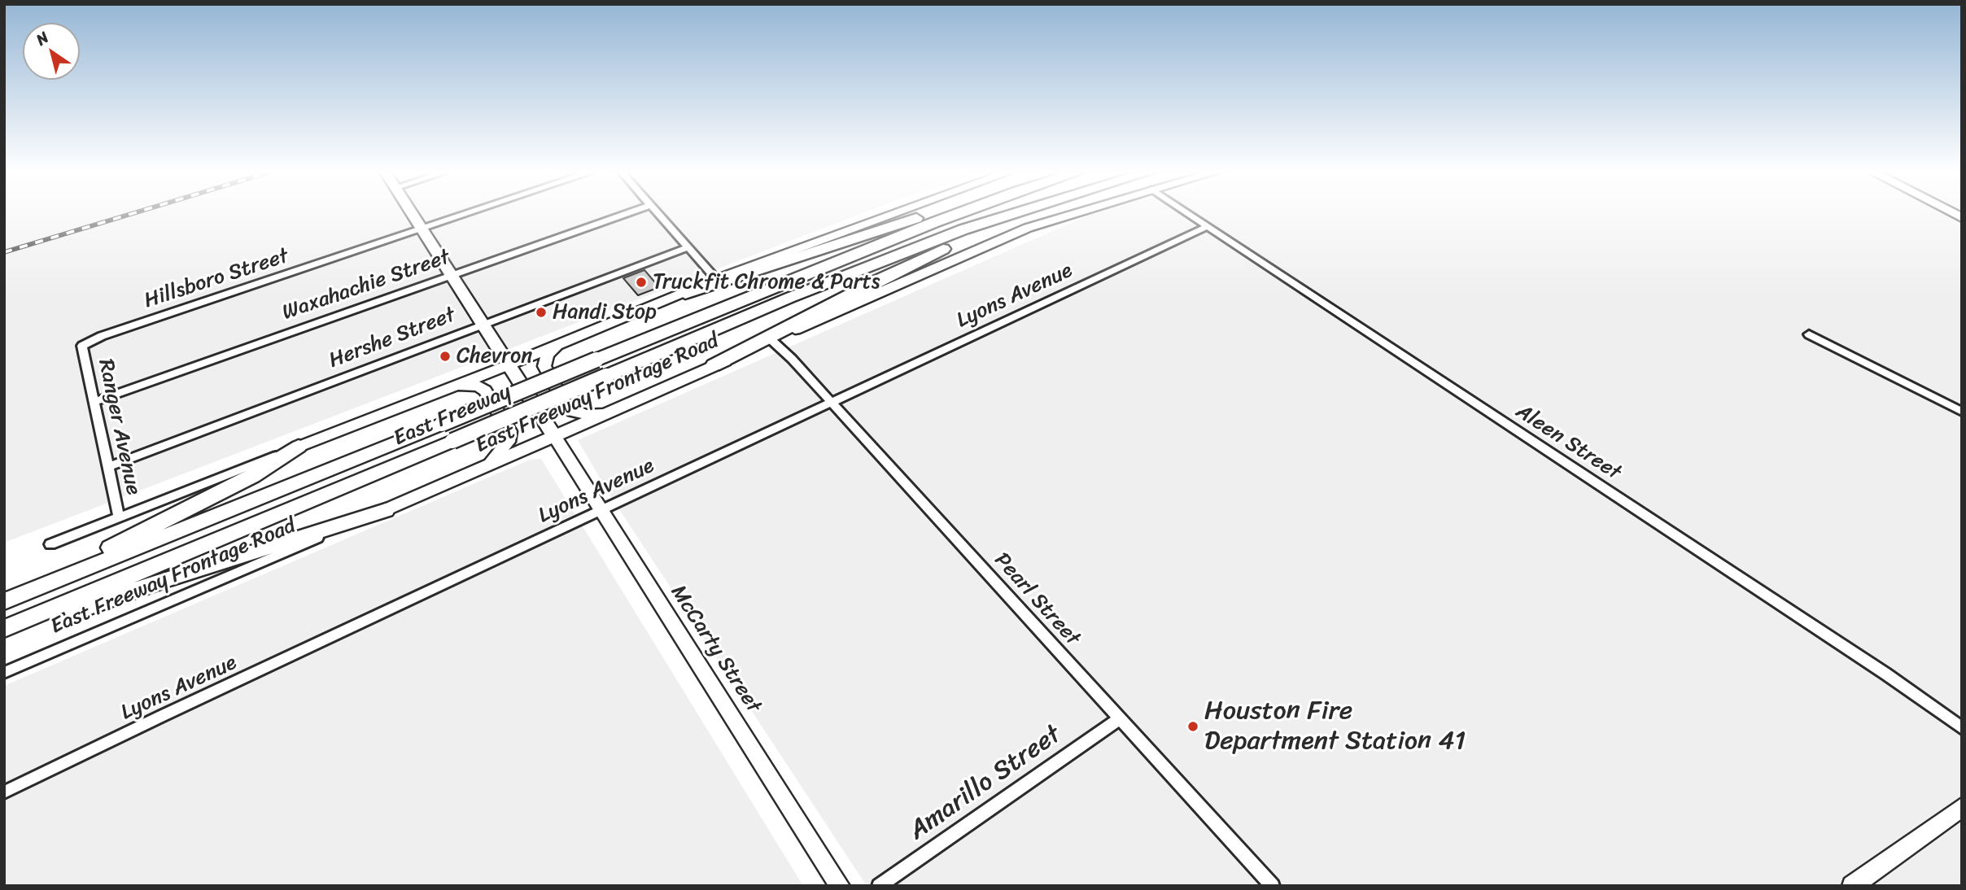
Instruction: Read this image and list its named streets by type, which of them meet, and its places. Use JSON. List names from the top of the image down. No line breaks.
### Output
{"streets":{"highway":["East Freeway"],"main road":["East Freeway Frontage Road","McCarty Street"],"street":["Hillsboro Street","Waxahachie Street","Lyons Avenue","Hershe Street","Ranger Avenue","Aleen Street","Pearl Street","Amarillo Street"]},"crossings":[["Hillsboro Street","Ranger Avenue"],["Waxahachie Street","Ranger Avenue"],["Lyons Avenue","Aleen Street"],["Lyons Avenue","Pearl Street"],["Lyons Avenue","McCarty Street"],["Hershe Street","Ranger Avenue"],["East Freeway Frontage Road","Pearl Street"],["East Freeway Frontage Road","McCarty Street"],["Pearl Street","Amarillo Street"]],"places":["Truckfit Chrome & Parts","Handi Stop","Chevron","Houston Fire Department Station 41"],"north":"top left"}
